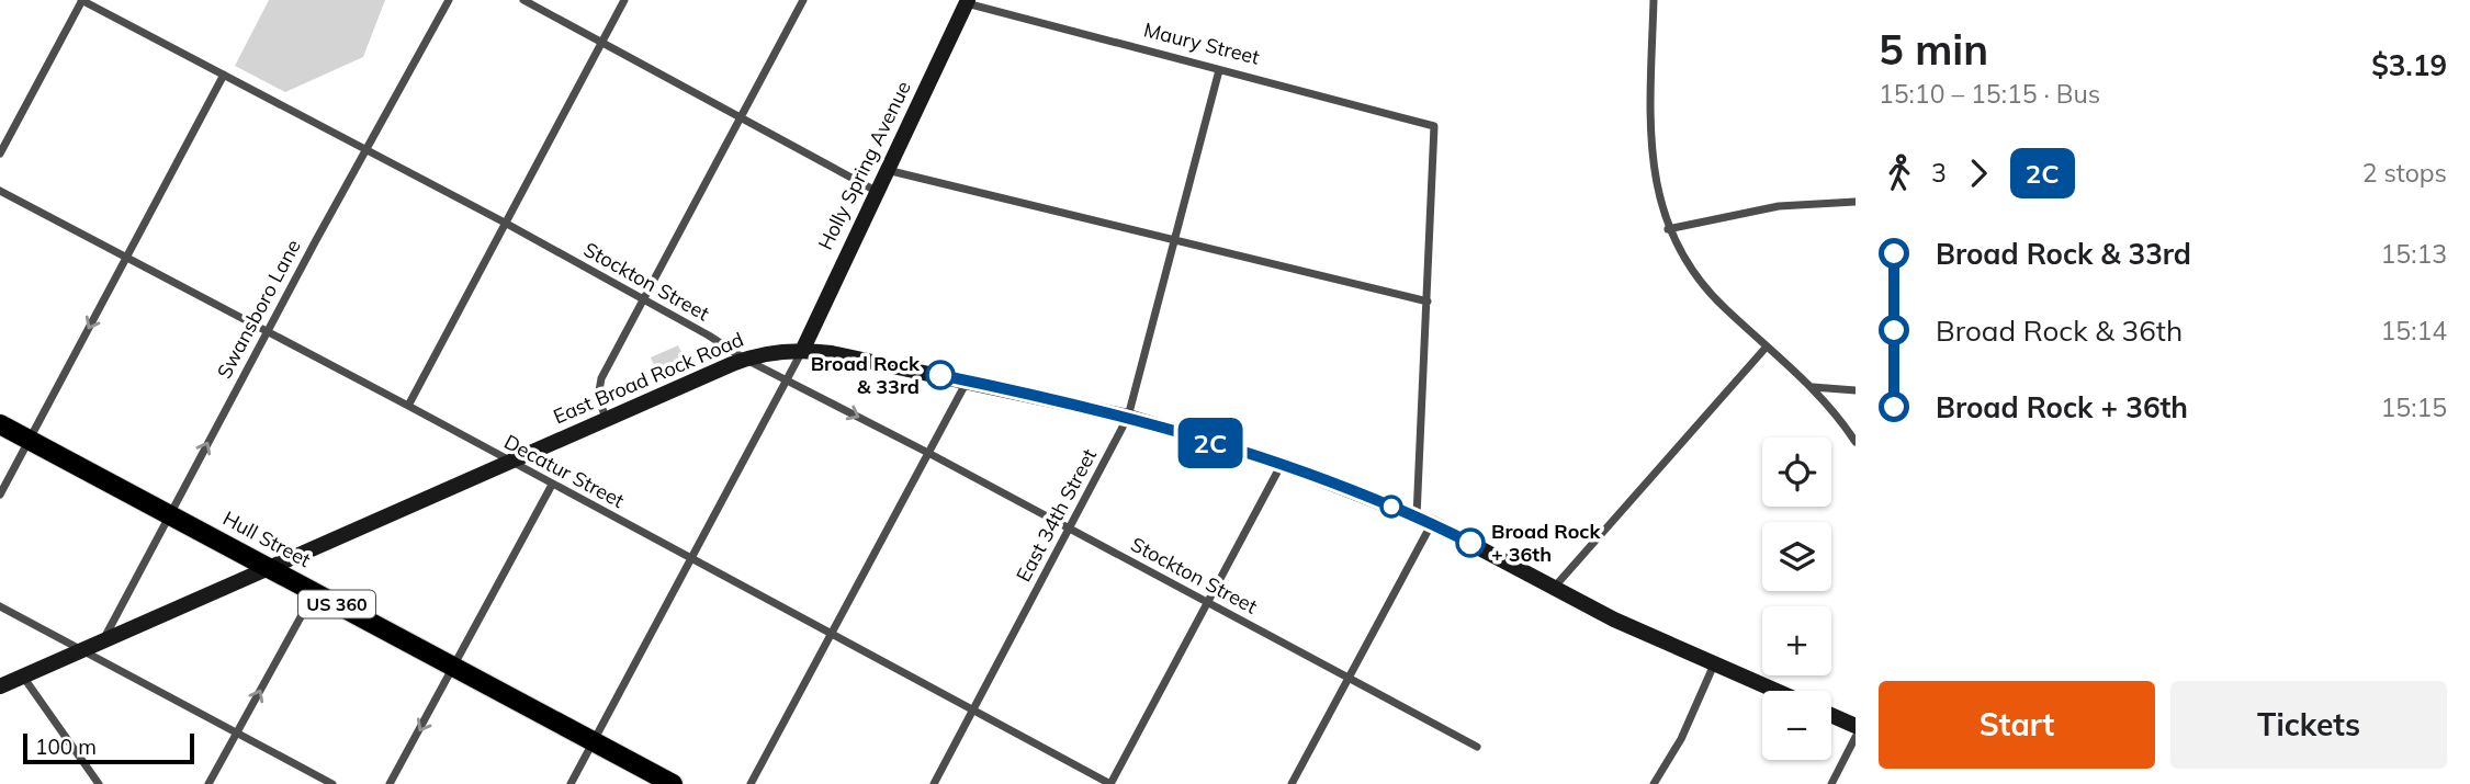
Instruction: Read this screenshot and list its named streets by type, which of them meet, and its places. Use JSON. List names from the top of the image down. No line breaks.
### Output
{"streets":{"main road":["Holly Spring Avenue","East Broad Rock Road","Hull Street","US 360"],"street":["Maury Street","Stockton Street","Swansboro Lane","Decatur Street","East 34th Street"]},"crossings":[["Maury Street","Holly Spring Avenue"],["Maury Street","East 34th Street"],["Holly Spring Avenue","East Broad Rock Road"],["Stockton Street","Swansboro Lane"],["Stockton Street","East Broad Rock Road"],["Stockton Street","East 34th Street"],["Swansboro Lane","East Broad Rock Road"],["Swansboro Lane","Decatur Street"],["Swansboro Lane","Hull Street"],["East Broad Rock Road","Decatur Street"],["East Broad Rock Road","East 34th Street"],["East Broad Rock Road","Hull Street"],["Decatur Street","East 34th Street"]],"places":["Broad Rock & 33rd","Broad Rock + 36th"],"lines":["bus line 2C"],"scale_bar":"100 m","page":{"on_map":"2C","heading":["5 min","15:10 – 15:15 · Bus","$3.19"],"legs":["3","2C","2 stops"],"list":[{"name":"Broad Rock & 33rd","value":"15:13"},{"name":"Broad Rock & 36th","value":"15:14"},{"name":"Broad Rock + 36th","value":"15:15"}],"map_buttons":["+","−"],"buttons":["Start","Tickets"],"scale":"100 m"}}
